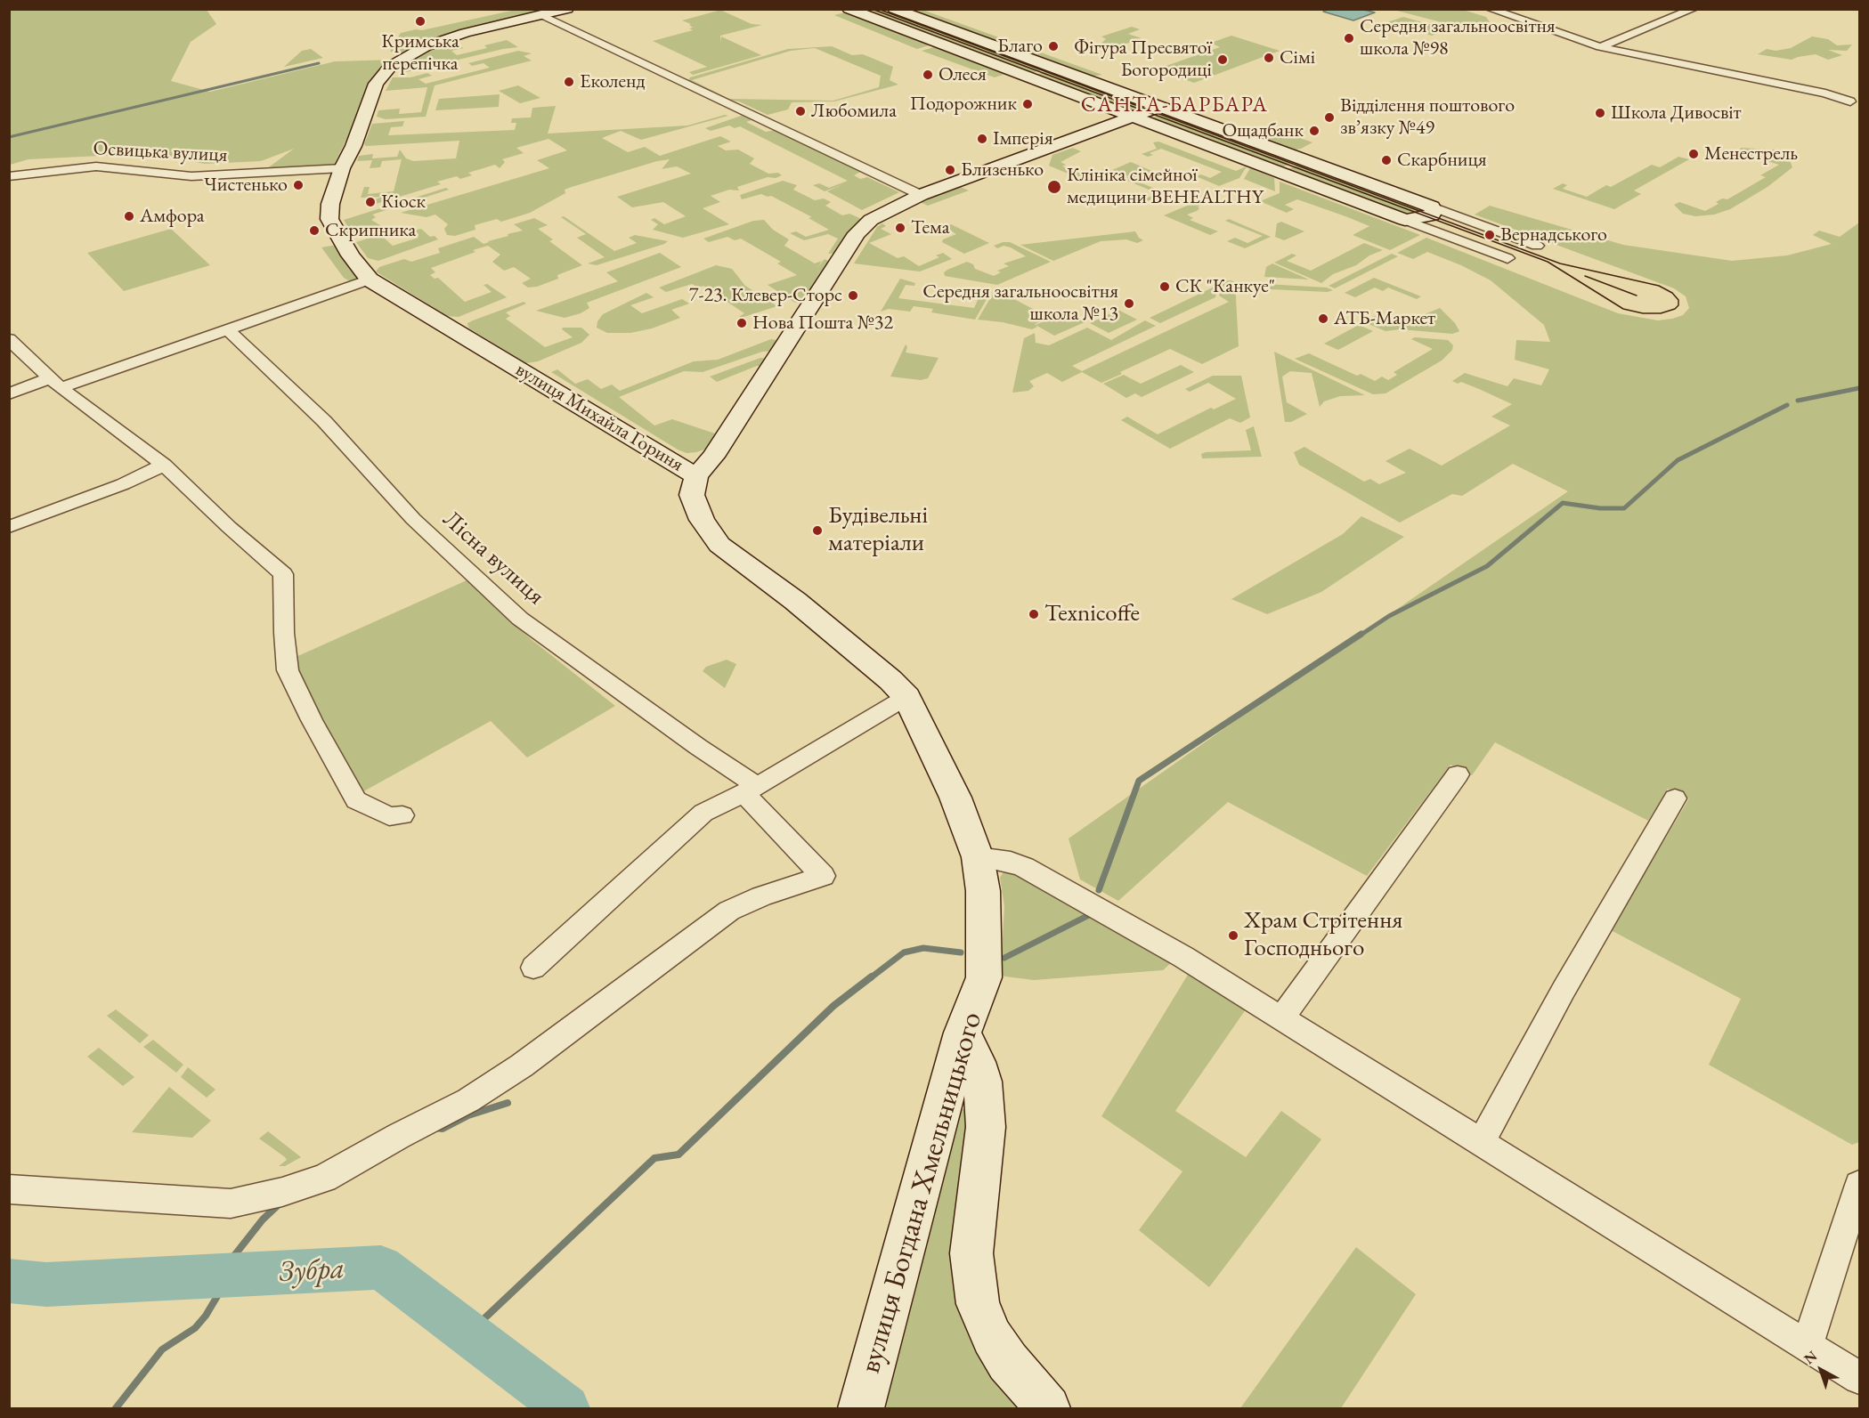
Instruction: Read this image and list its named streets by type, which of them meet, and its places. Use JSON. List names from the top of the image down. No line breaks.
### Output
{"streets":{"main road":["вулиця Михайла Гориня","вулиця Богдана Хмельницького"],"street":["Освицька вулиця","Лісна вулиця"]},"crossings":[["Освицька вулиця","вулиця Михайла Гориня"],["вулиця Михайла Гориня","вулиця Богдана Хмельницького"]],"districts":["САНТА-БАРБАРА"],"water":["Зубра"],"places":["Кримська перепічка","Середня загальноосвітня школа №98","Благо","Сімі","Фігура Пресвятої Богородиці","Олеся","Еколенд","Подорожник","Любомила","Школа Дивосвіт","Відділення поштового зв’язку №49","Ощадбанк","Імперія","Менестрель","Скарбниця","Близенько","Чистенько","Клініка сімейної медицини BEHEALTHY","Кіоск","Амфора","Тема","Скрипника","Вернадського","СК \"Канкуе\"","7-23. Клевер-Сторс","Середня загальноосвітня школа №13","АТБ-Маркет","Нова Пошта №32","Будівельні матеріали","Texnicoffe","Храм Стрітення Господнього"],"north":"top left"}
